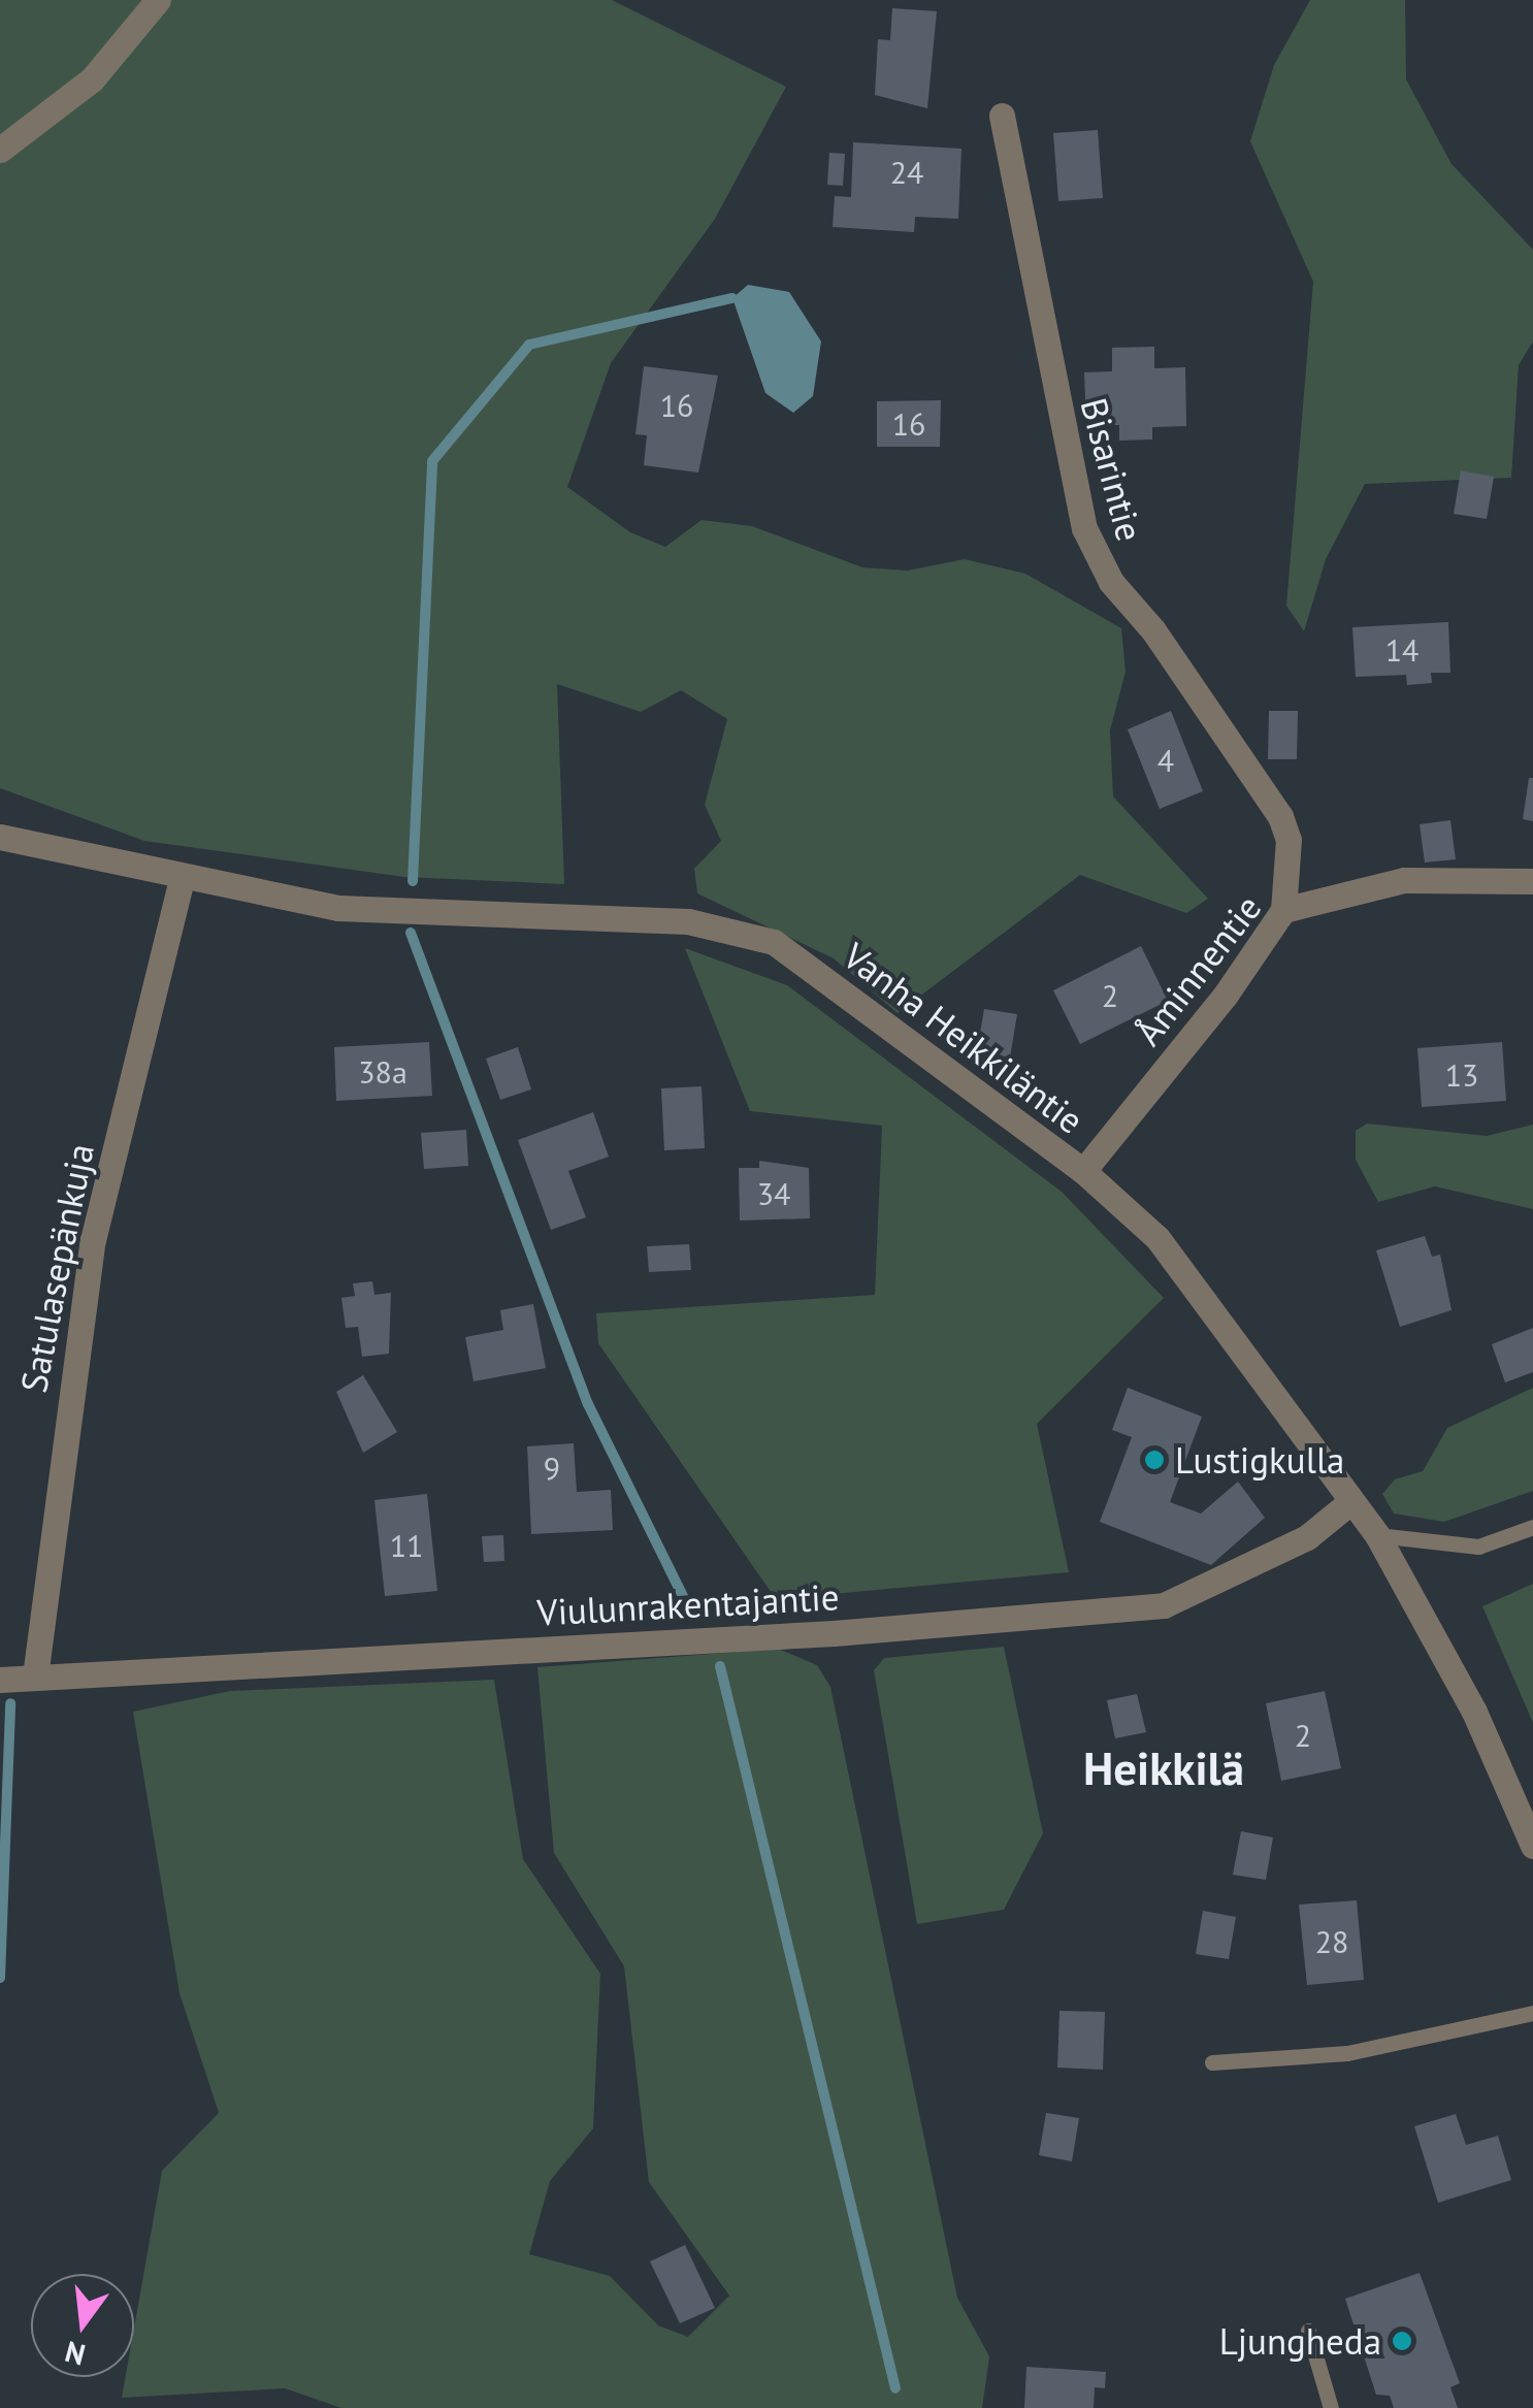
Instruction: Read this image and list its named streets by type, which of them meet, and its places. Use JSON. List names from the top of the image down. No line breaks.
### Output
{"streets":{"street":["Bisarintie","Åminnentie","Vanha Heikkiläntie","Satulasepänkuja","Viulunrakentajantie"]},"crossings":[["Bisarintie","Åminnentie"],["Åminnentie","Vanha Heikkiläntie"],["Vanha Heikkiläntie","Satulasepänkuja"],["Vanha Heikkiläntie","Viulunrakentajantie"],["Satulasepänkuja","Viulunrakentajantie"]],"districts":["Heikkilä"],"places":["Lustigkulla","Ljungheda"],"house_numbers":["24","16","16","14","4","2","38a","13","34","9","11","2","28"],"north":"bottom"}
